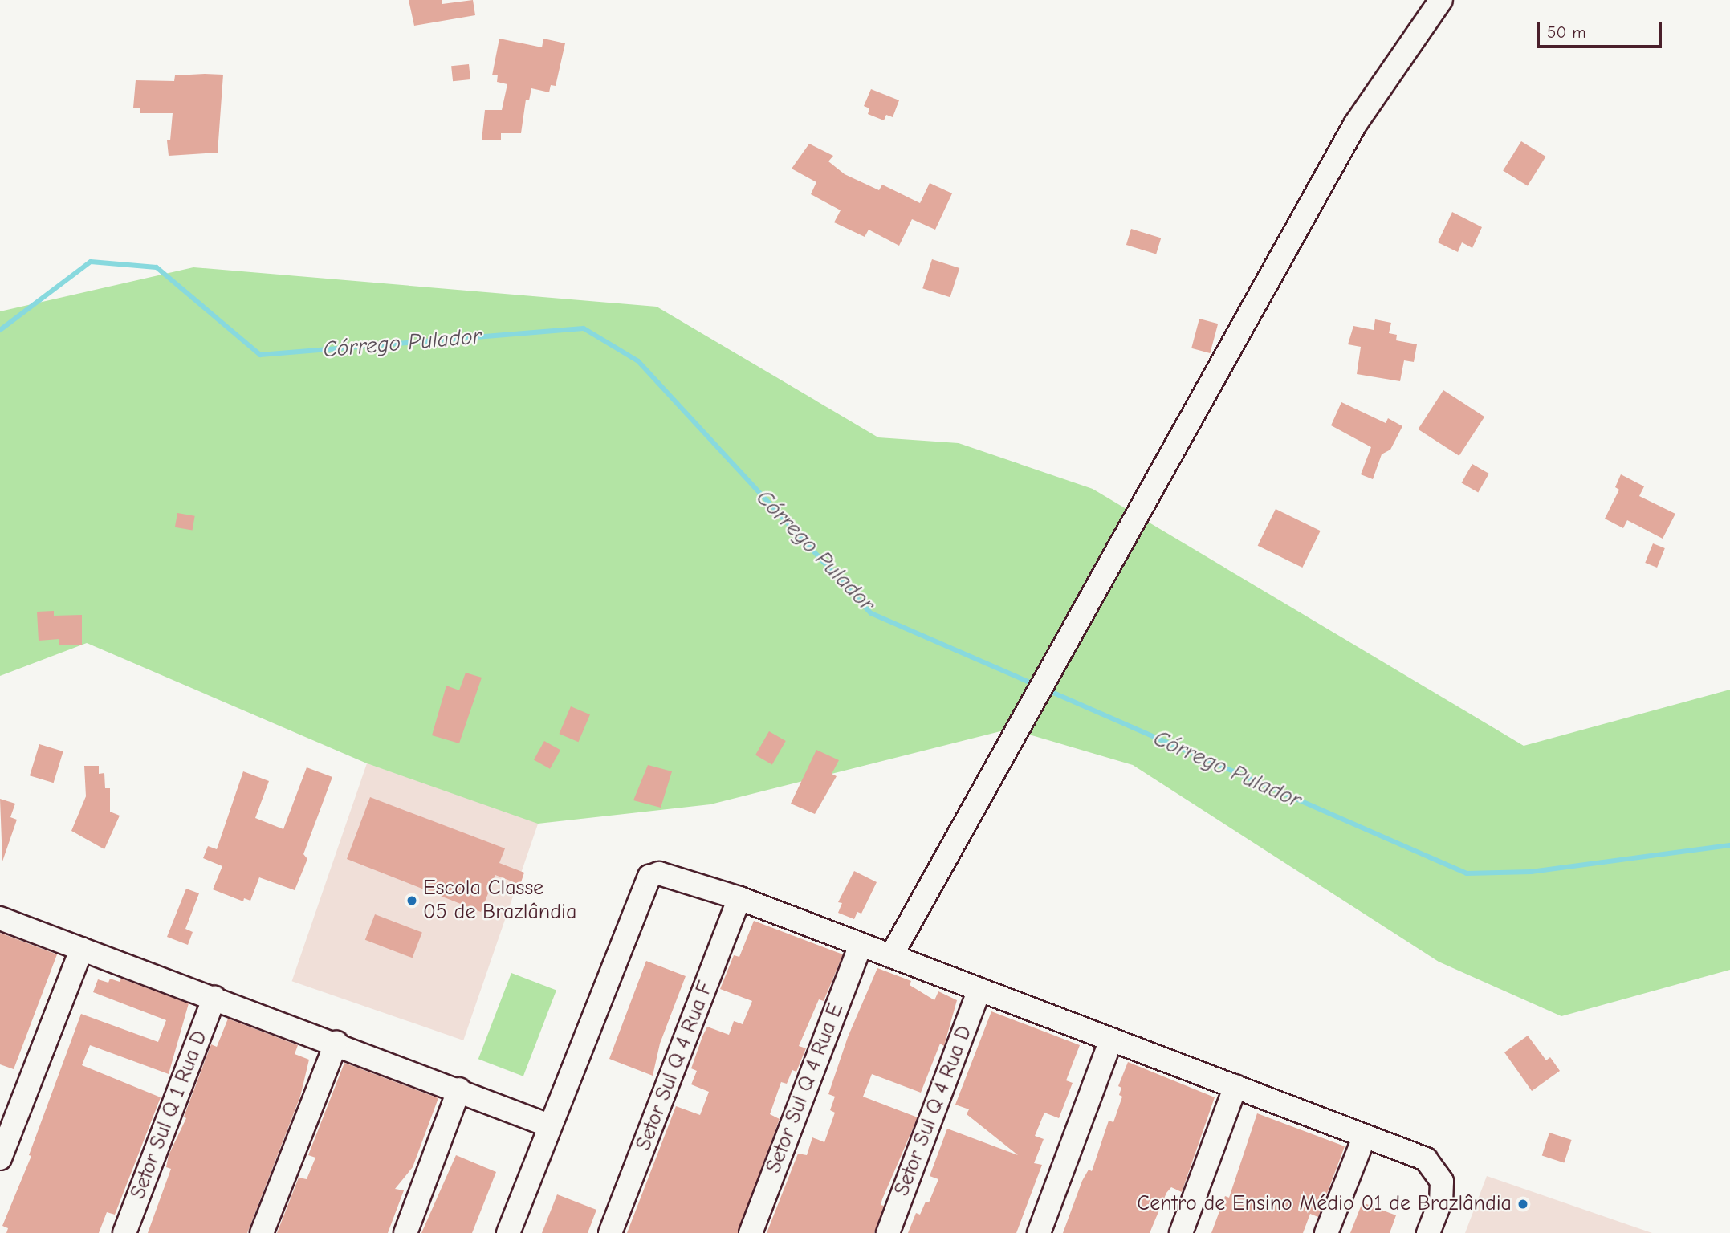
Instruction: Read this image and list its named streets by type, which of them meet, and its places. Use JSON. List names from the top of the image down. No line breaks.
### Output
{"streets":{"street":["Setor Sul Q 4 Rua F","Setor Sul Q 4 Rua E","Setor Sul Q 4 Rua D","Setor Sul Q 1 Rua D"]},"water":["Córrego Pulador"],"places":["Escola Classe 05 de Brazlândia","Centro de Ensino Médio 01 de Brazlândia"],"scale_bar":"50 m"}
